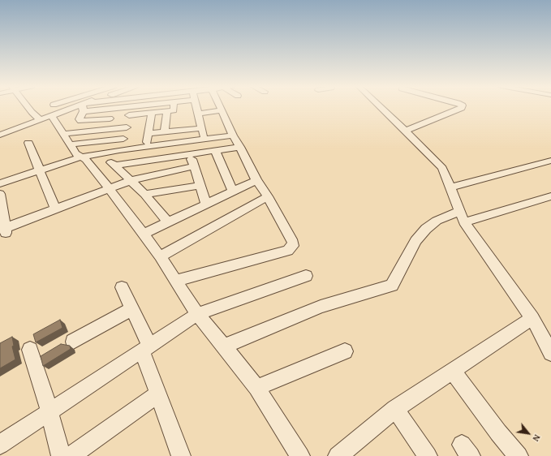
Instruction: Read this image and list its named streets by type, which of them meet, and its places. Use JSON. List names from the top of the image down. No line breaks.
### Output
{"north":"bottom right"}
